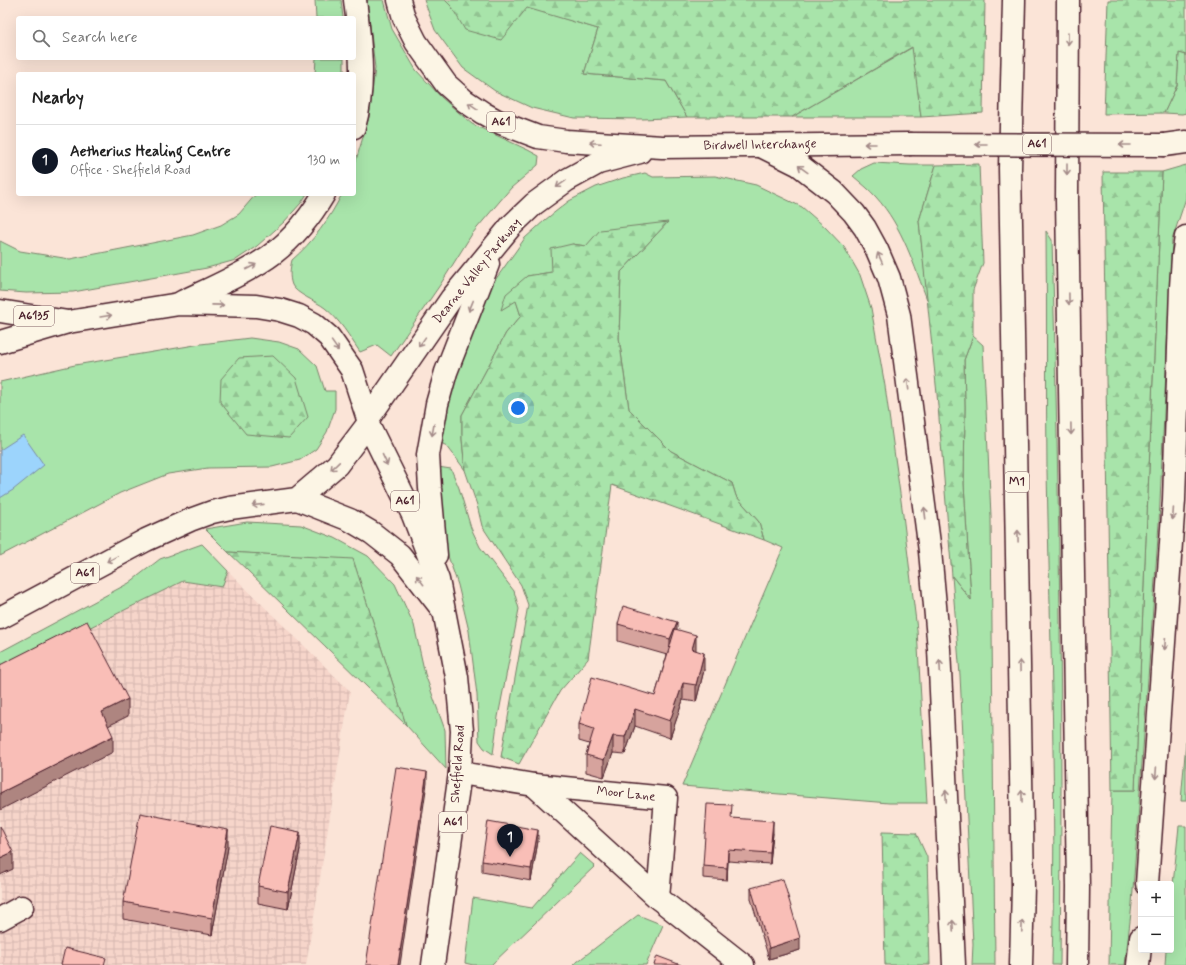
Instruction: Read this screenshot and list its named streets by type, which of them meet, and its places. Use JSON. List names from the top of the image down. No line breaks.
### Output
{"streets":{"main road":["A61","Birdwell Interchange","Dearne Valley Parkway","A6135","M1","Sheffield Road","Moor Lane"]},"crossings":[["A61","Dearne Valley Parkway"],["A61","A6135"],["A61","Sheffield Road"],["Birdwell Interchange","Dearne Valley Parkway"],["Dearne Valley Parkway","Sheffield Road"],["Sheffield Road","Moor Lane"]],"one_way":["Birdwell Interchange"],"page":{"search":"Search here","heading":"Nearby","list":[{"mark":"1","name":"Aetherius Healing Centre","note":"Office · Sheffield Road","value":"130 m"}],"pins":"1","map_buttons":["+","−"]}}
